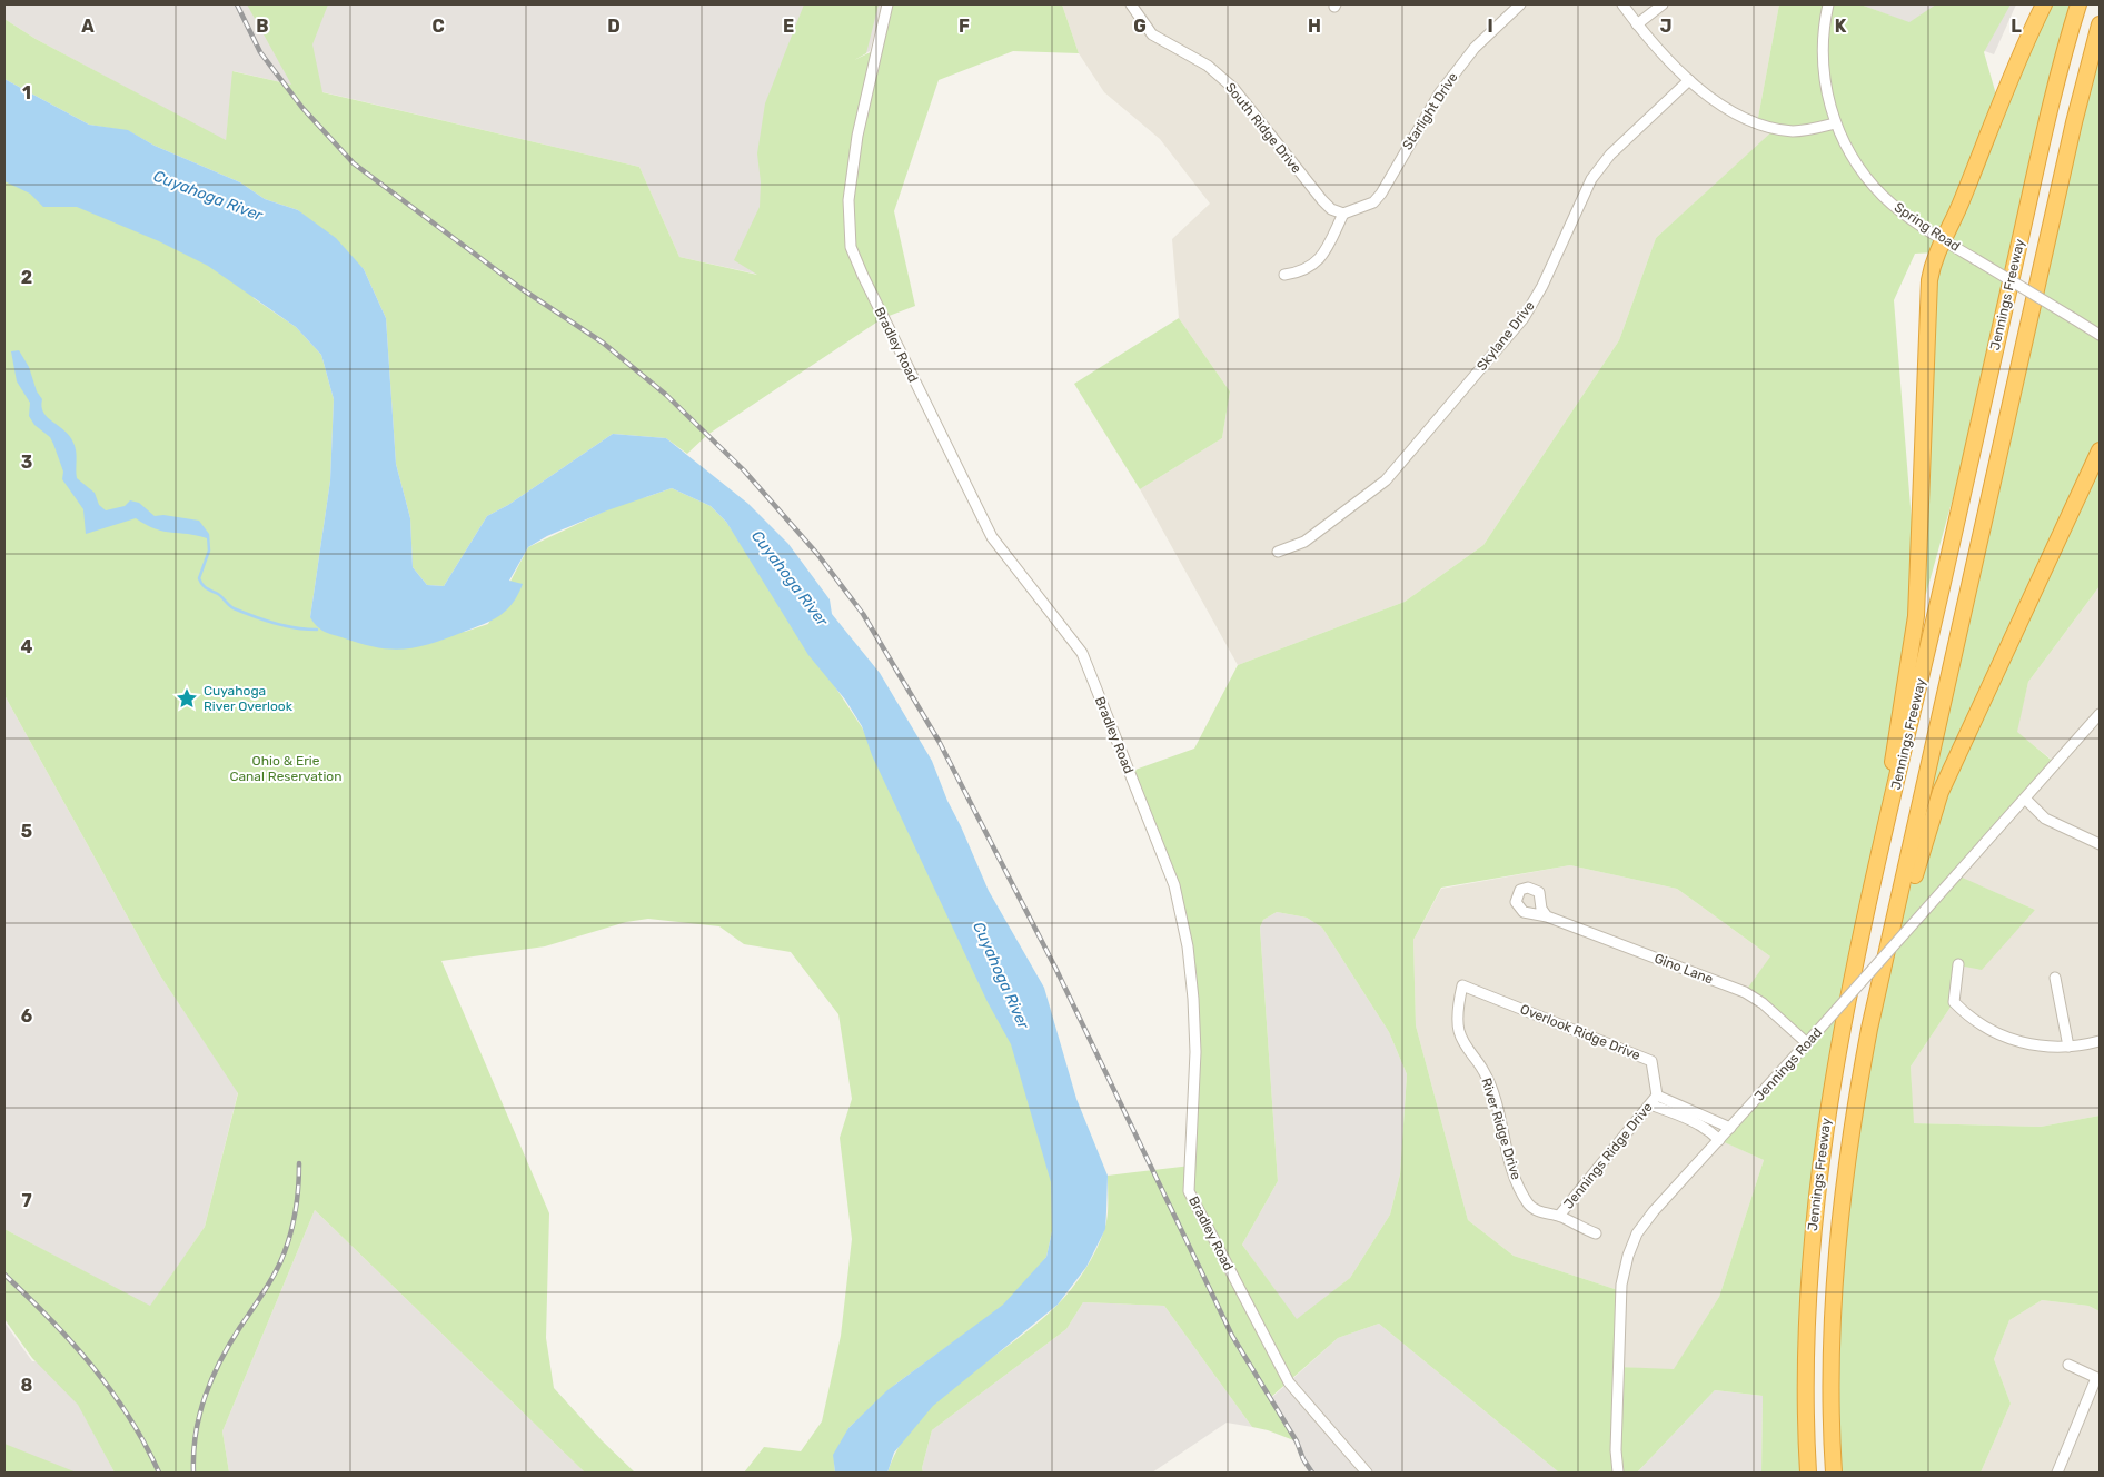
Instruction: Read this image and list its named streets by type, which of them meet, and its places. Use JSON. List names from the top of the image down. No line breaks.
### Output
{"streets":{"highway":["Jennings Freeway"],"street":["Starlight Drive","South Ridge Drive","Spring Road","Skylane Drive","Bradley Road","Gino Lane","Overlook Ridge Drive","Jennings Road","River Ridge Drive","Jennings Ridge Drive"]},"crossings":[["Starlight Drive","South Ridge Drive"],["Gino Lane","Jennings Road"],["Overlook Ridge Drive","River Ridge Drive"],["Overlook Ridge Drive","Jennings Ridge Drive"],["River Ridge Drive","Jennings Ridge Drive"]],"water":["Cuyahoga River"],"parks":["Ohio & Erie Canal Reservation"],"places":{"place":["Cuyahoga River Overlook"]},"grid":{"columns":["A","B","C","D","E","F","G","H","I","J","K","L"],"rows":["1","2","3","4","5","6","7","8"]}}
